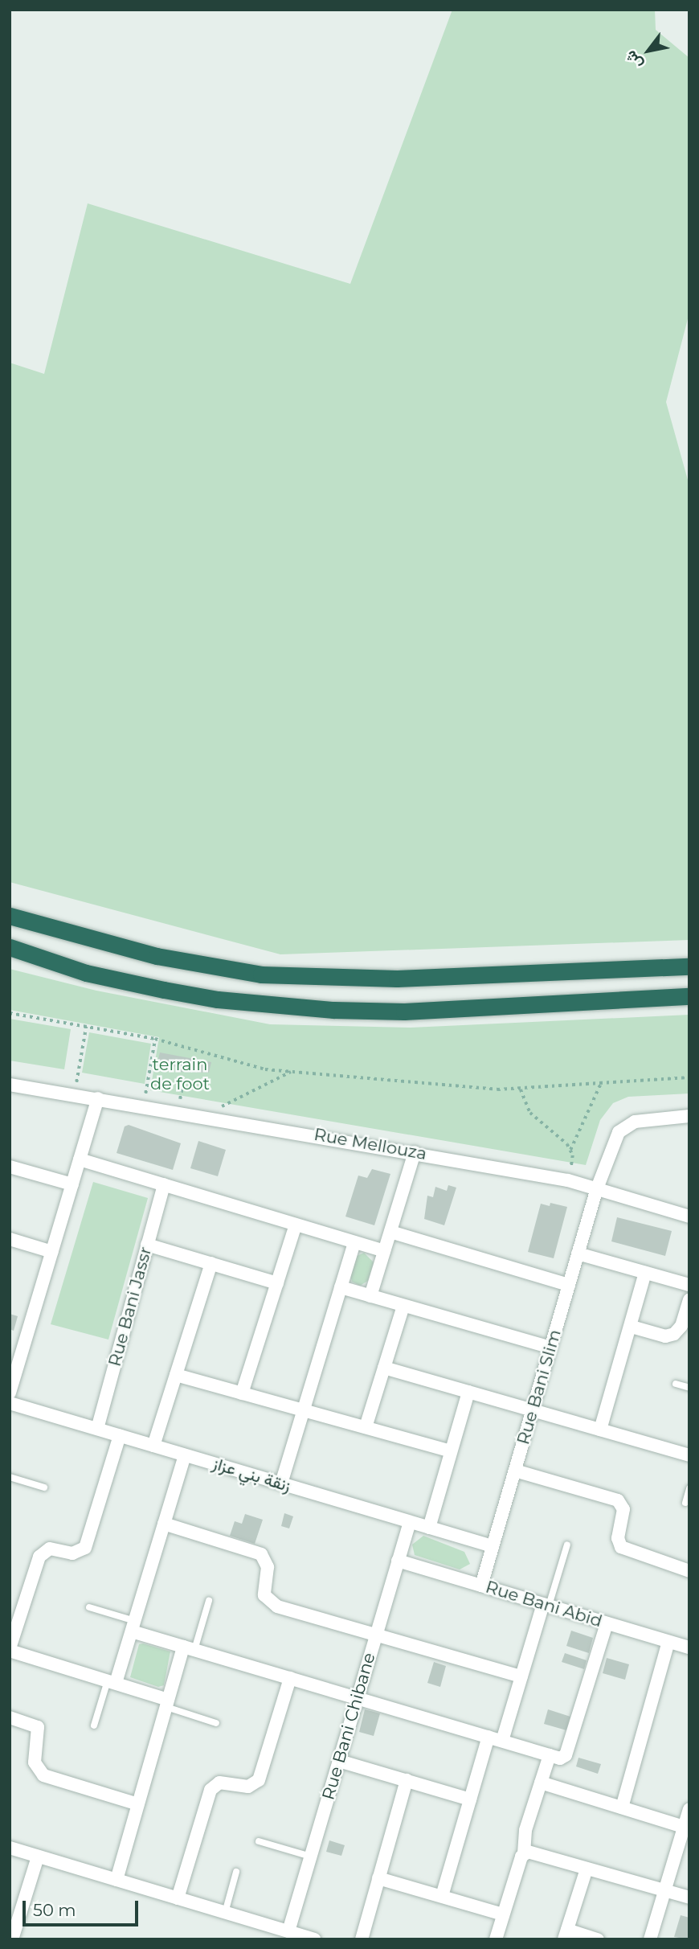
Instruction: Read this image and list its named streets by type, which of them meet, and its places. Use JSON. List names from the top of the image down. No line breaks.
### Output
{"streets":{"street":["Rue Mellouza","Rue Bani Jassr","Rue Bani Slim","زنقة بني عزاز","Rue Bani Abid","Rue Bani Chibane"]},"crossings":[["Rue Mellouza","Rue Bani Slim"],["Rue Bani Jassr","زنقة بني عزاز"],["Rue Bani Slim","زنقة بني عزاز"],["Rue Bani Slim","Rue Bani Abid"],["زنقة بني عزاز","Rue Bani Chibane"],["Rue Bani Abid","Rue Bani Chibane"]],"parks":["terrain de foot"],"scale_bar":"50 m","north":"bottom left"}
